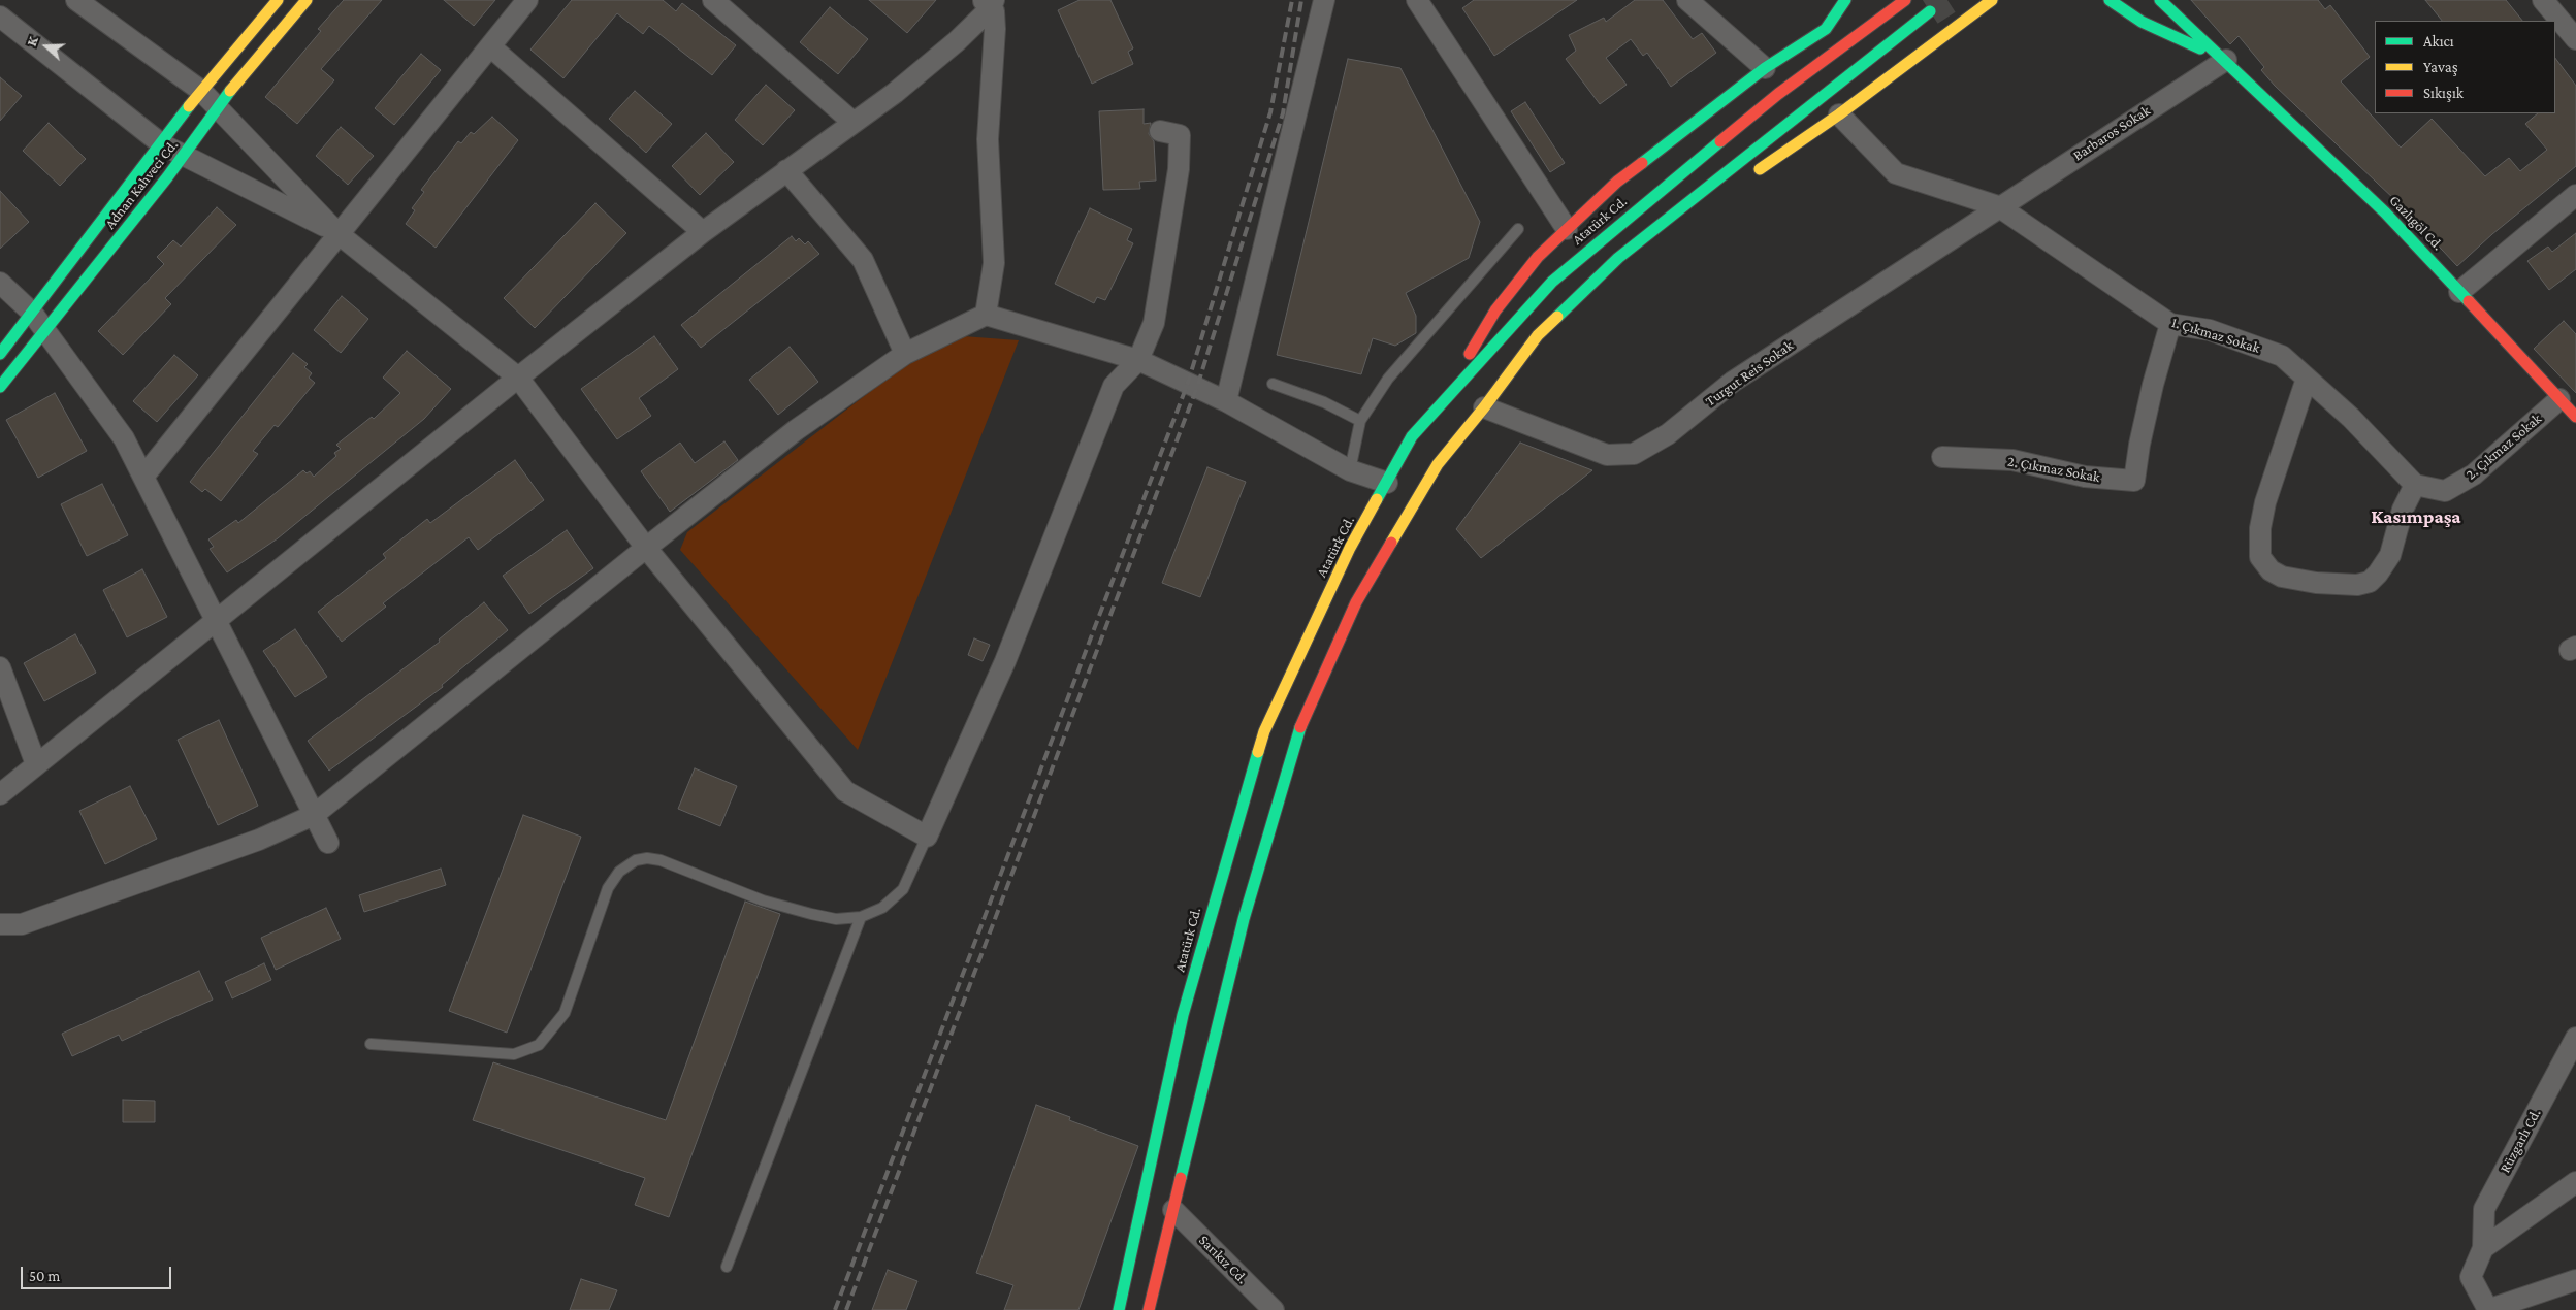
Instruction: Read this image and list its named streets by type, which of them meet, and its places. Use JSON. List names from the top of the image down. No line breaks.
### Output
{"streets":{"main road":["Adnan Kahveci Cd.","Atatürk Cd.","Gazlıgöl Cd."],"street":["Barbaros Sokak","1. Çıkmaz Sokak","Turgut Reis Sokak","2. Çıkmaz Sokak","Rüzgarlı Cd.","Sarıkız Cd."]},"crossings":[["Barbaros Sokak","Gazlıgöl Cd."],["Barbaros Sokak","1. Çıkmaz Sokak"],["Barbaros Sokak","Turgut Reis Sokak"],["Gazlıgöl Cd.","2. Çıkmaz Sokak"],["1. Çıkmaz Sokak","Turgut Reis Sokak"],["1. Çıkmaz Sokak","2. Çıkmaz Sokak"]],"districts":["Kasımpaşa"],"legend":["Akıcı","Yavaş","Sıkışık"],"scale_bar":"50 m","north":"left"}
